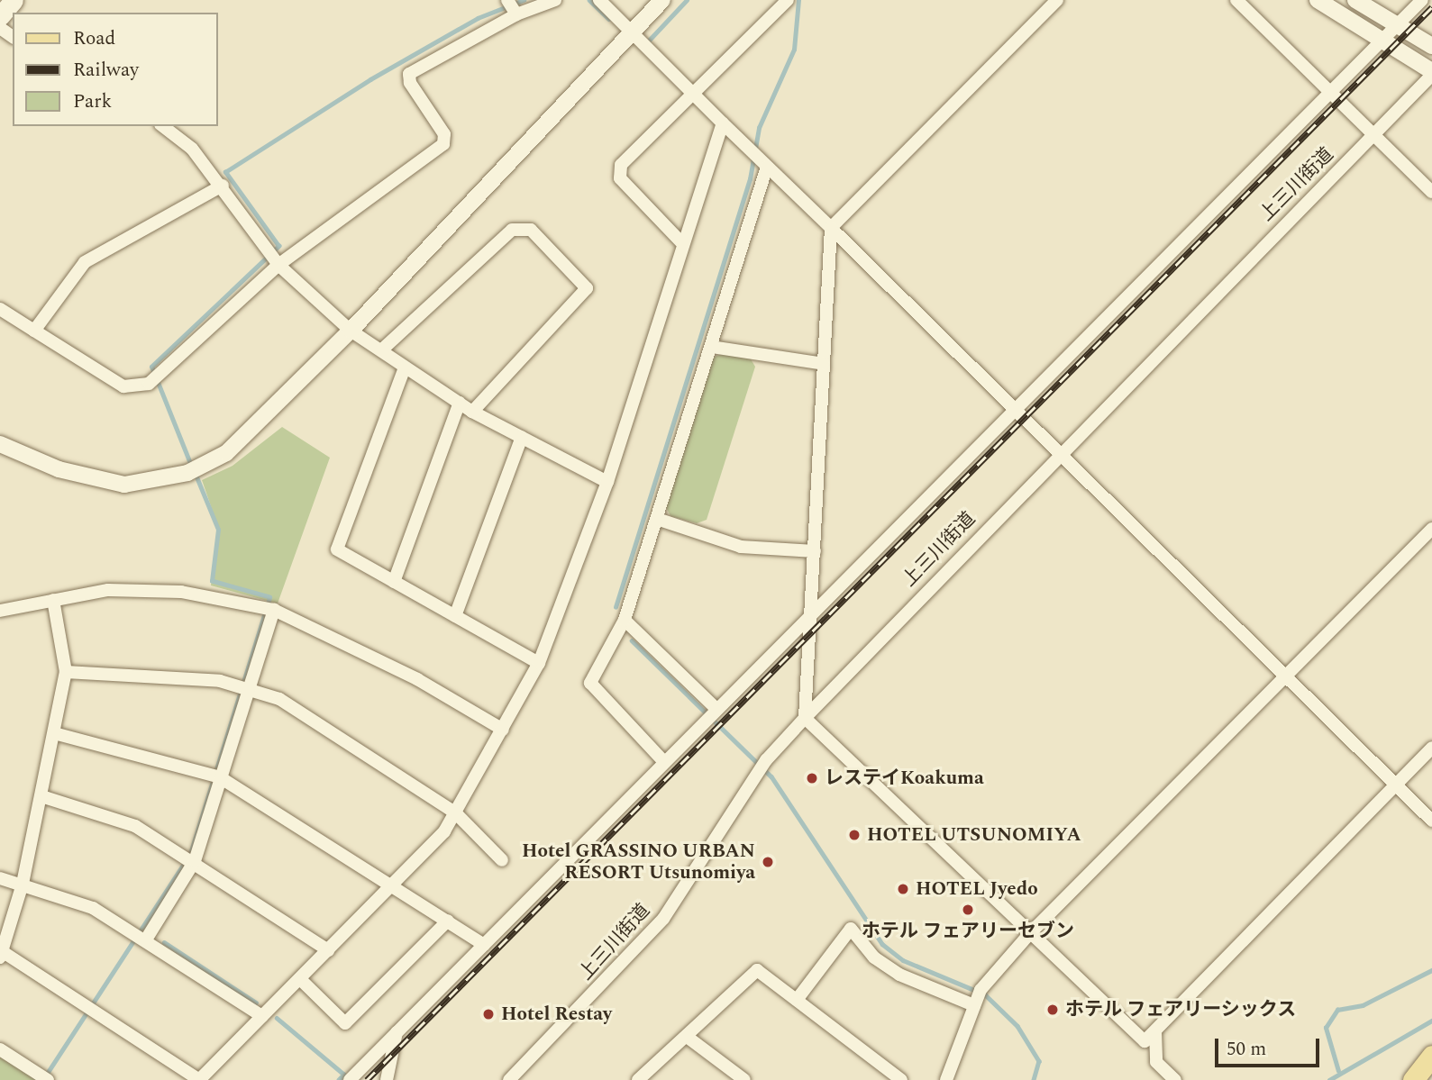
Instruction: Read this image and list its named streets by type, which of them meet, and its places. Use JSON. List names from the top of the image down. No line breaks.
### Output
{"streets":{"street":["上三川街道"]},"places":["レステイKoakuma","HOTEL UTSUNOMIYA","Hotel GRASSINO URBAN RESORT Utsunomiya","HOTEL Jyedo","ホテル フェアリーセブン","ホテル フェアリーシックス","Hotel Restay"],"legend":["Road","Railway","Park"],"scale_bar":"50 m"}
